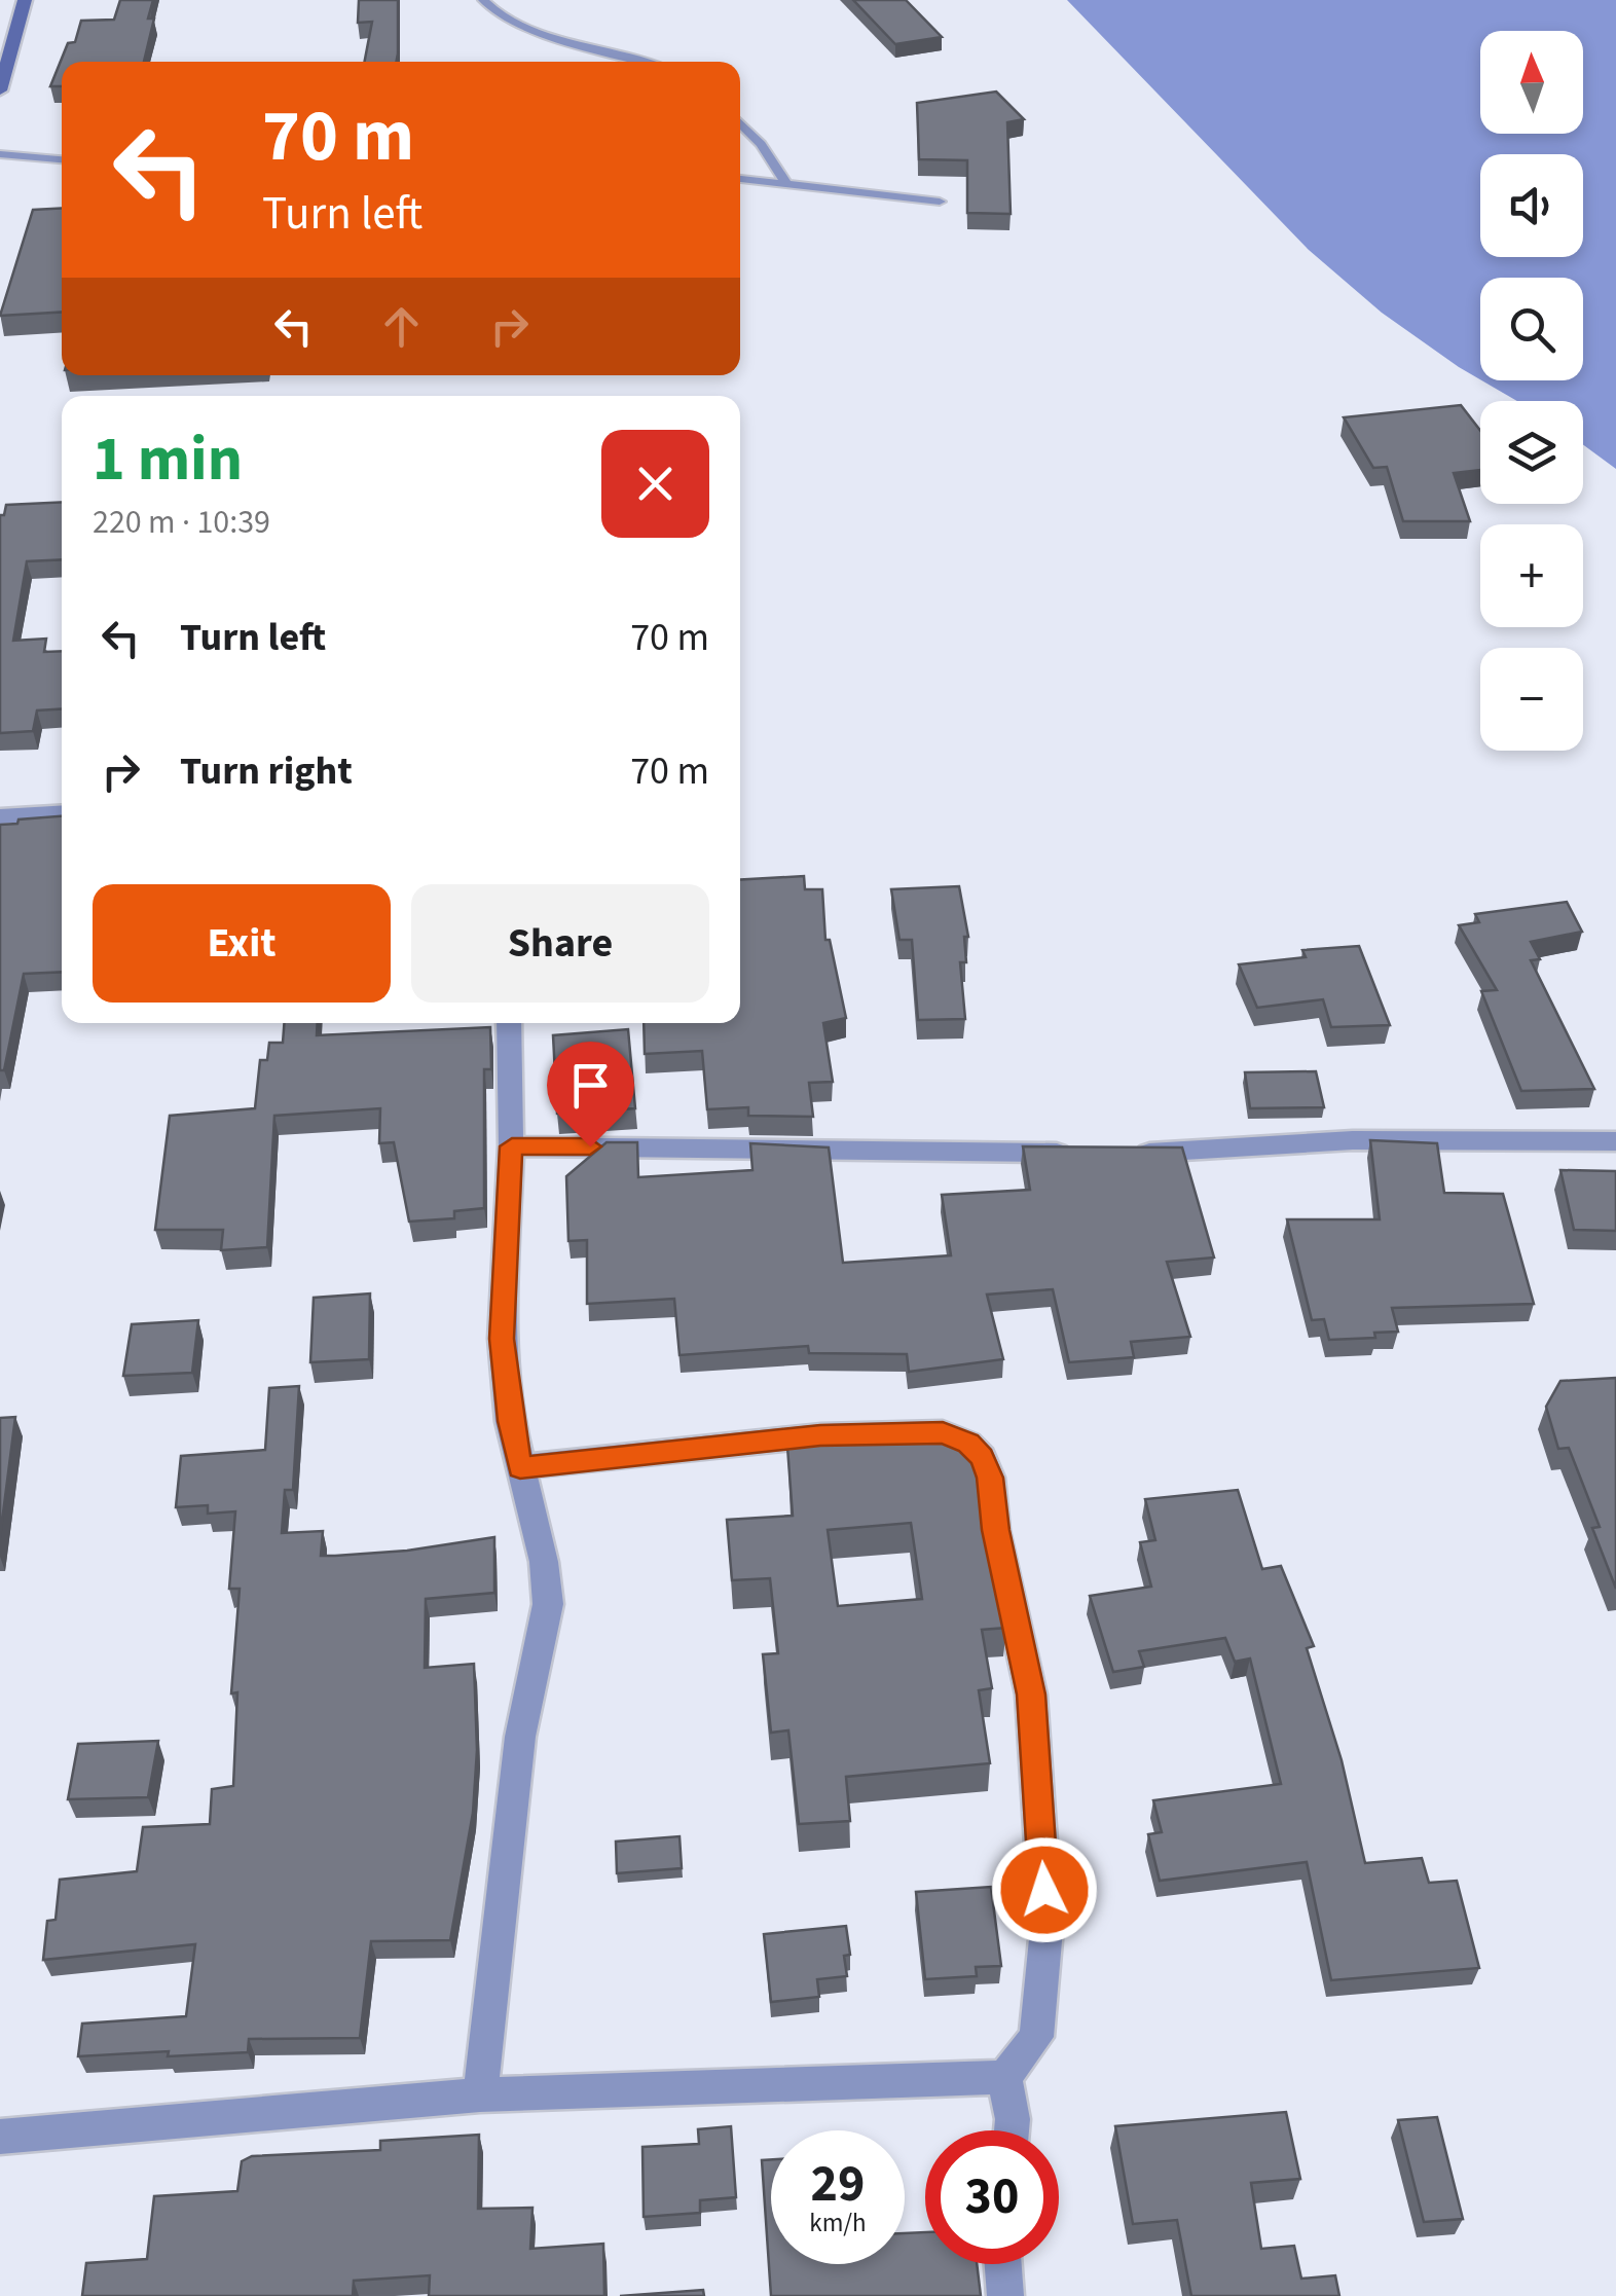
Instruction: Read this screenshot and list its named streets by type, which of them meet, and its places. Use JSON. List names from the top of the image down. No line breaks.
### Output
{"north":"top","page":{"map_buttons":["+","−"],"turn":["70 m","Turn left"],"heading":["1 min","220 m · 10:39"],"list":[{"name":"Turn left","value":"70 m"},{"name":"Turn right","value":"70 m"}],"buttons":["Exit","Share"],"speed":"29 km/h","limit":"30"}}
